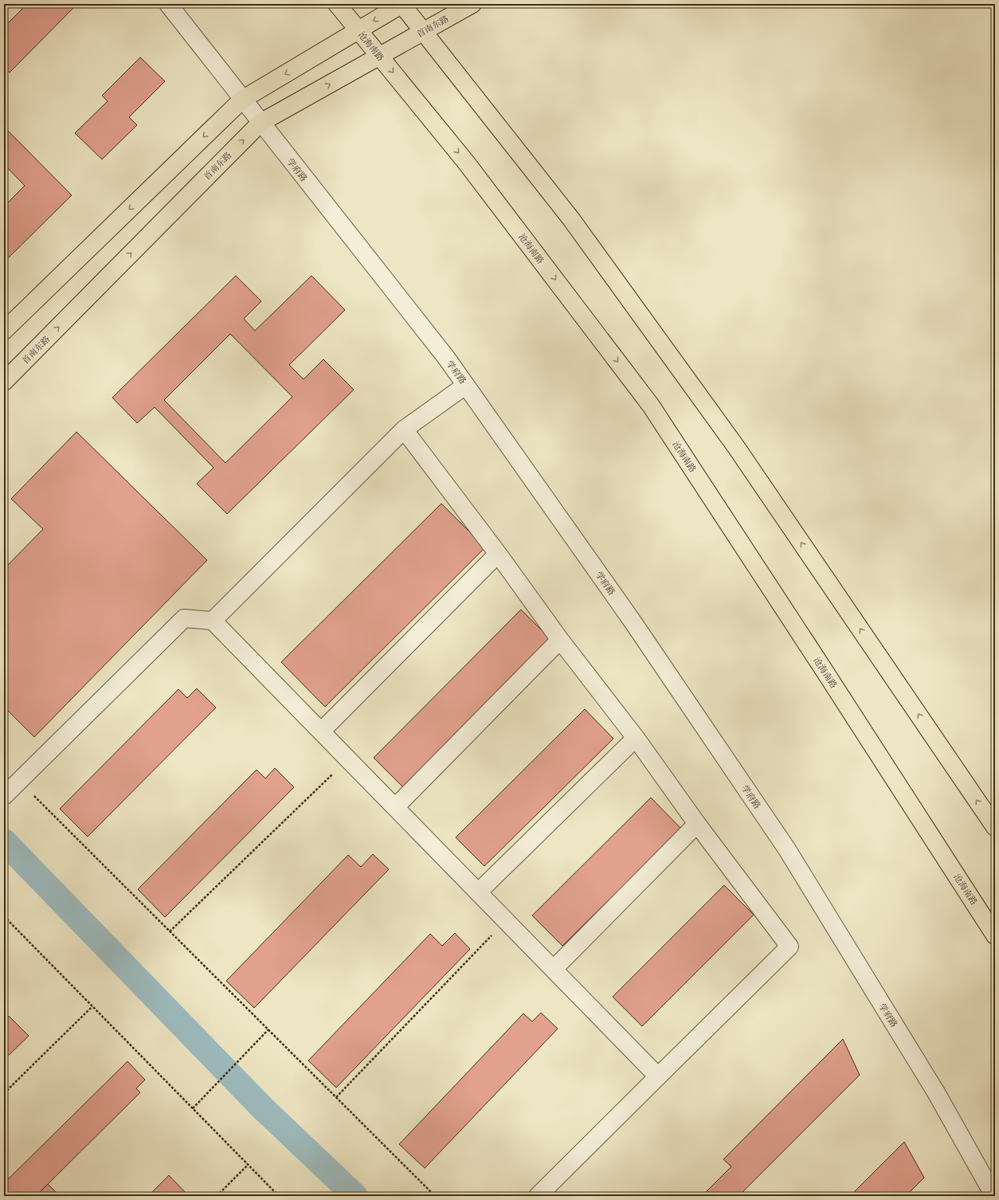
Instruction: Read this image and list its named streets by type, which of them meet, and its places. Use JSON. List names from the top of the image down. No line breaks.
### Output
{"streets":{"main road":["首南东路","沧海南路"],"street":["学府路"]},"crossings":[["首南东路","沧海南路"],["首南东路","学府路"]]}
